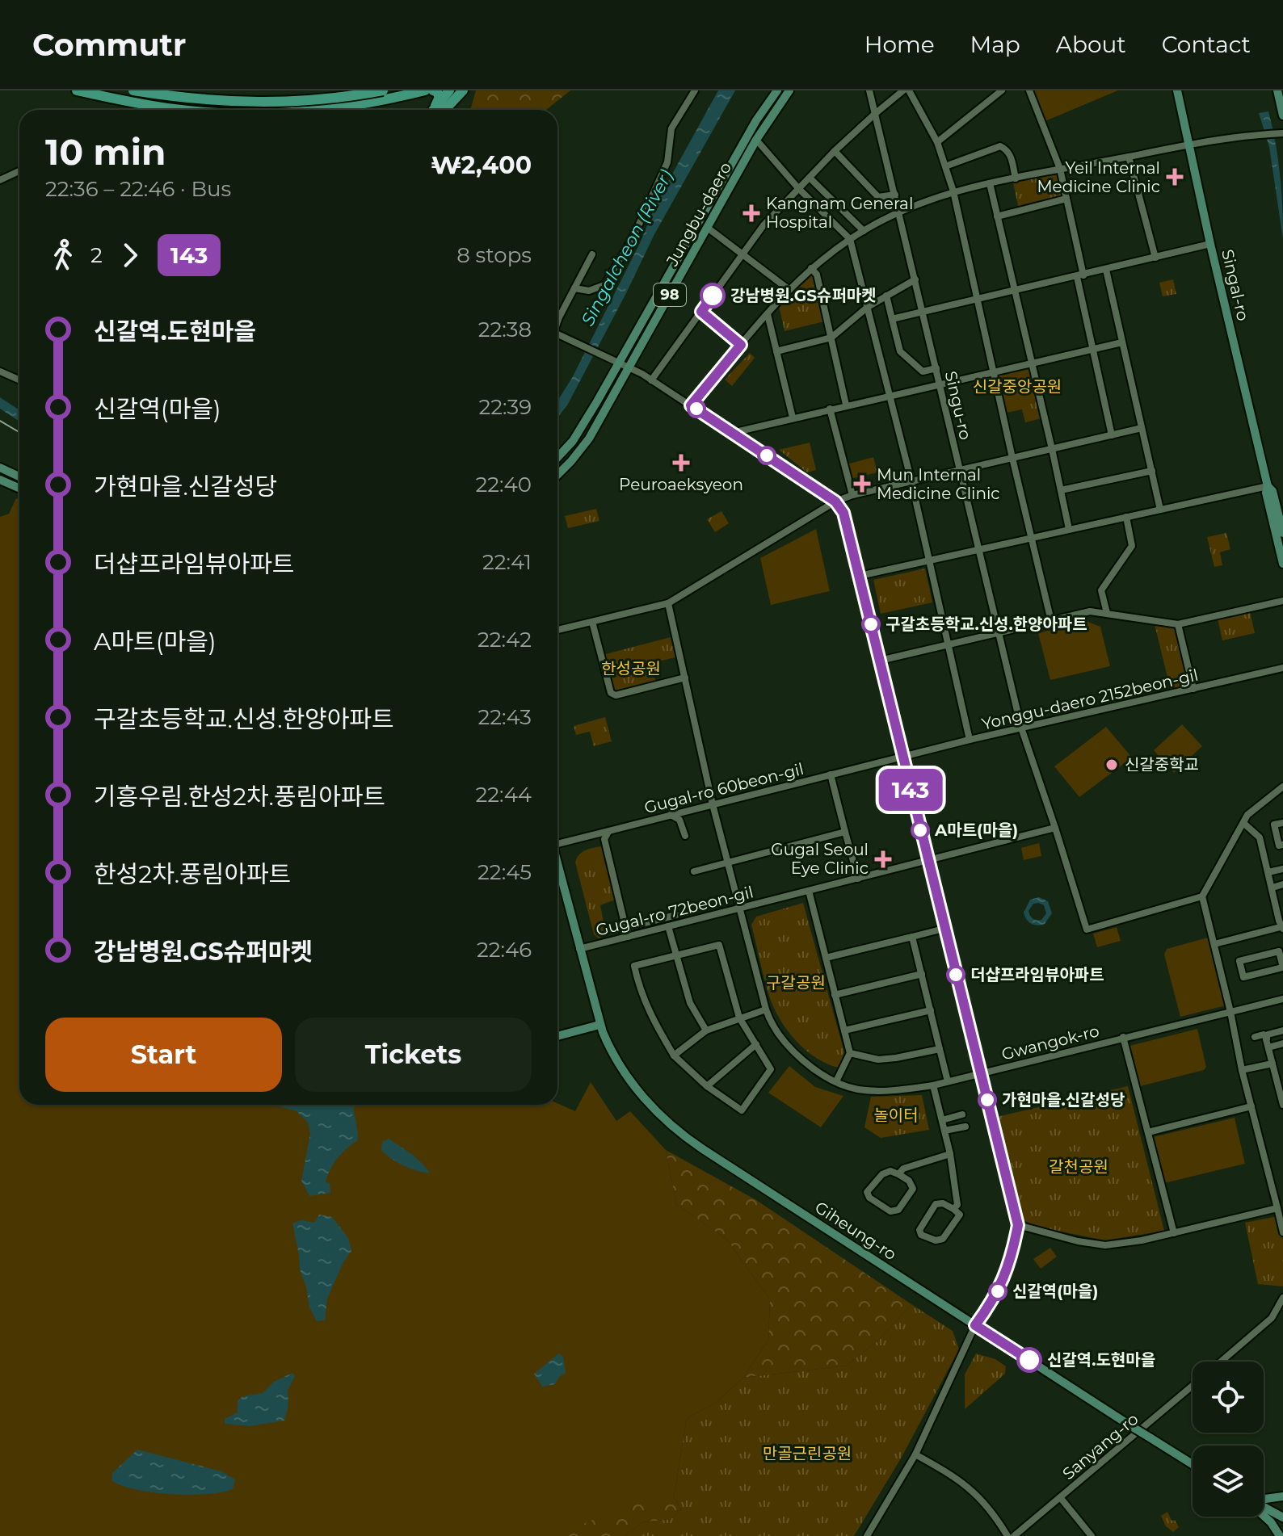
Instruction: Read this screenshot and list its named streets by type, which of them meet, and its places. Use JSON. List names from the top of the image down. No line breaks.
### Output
{"streets":{"main road":["Jungbu-daero","Singal-ro","98","Giheung-ro"],"street":["Singu-ro","Yonggu-daero 2152beon-gil","Gugal-ro 60beon-gil","Gugal-ro 72beon-gil","Gwangok-ro","Sanyang-ro"]},"crossings":[["Singu-ro","Yonggu-daero 2152beon-gil"],["Singu-ro","Gugal-ro 72beon-gil"],["Yonggu-daero 2152beon-gil","Gugal-ro 60beon-gil"],["Gugal-ro 60beon-gil","Gwangok-ro"],["Gugal-ro 72beon-gil","Gwangok-ro"],["Gugal-ro 72beon-gil","Giheung-ro"]],"water":["Singalcheon (River)"],"parks":["신갈중앙공원","한성공원","구갈공원","놀이터","갈천공원","만골근린공원"],"places":{"health":["Yeil Internal Medicine Clinic","Kangnam General Hospital","Peuroaeksyeon","Mun Internal Medicine Clinic","Gugal Seoul Eye Clinic"],"other":["강남병원.GS슈퍼마켓","구갈초등학교.신성.한양아파트","신갈중학교","A마트(마을)","더샵프라임뷰아파트","가현마을.신갈성당","신갈역(마을)","신갈역.도현마을"]},"lines":["bus line 143"],"page":{"header":"Commutr","nav":["Home","Map","About","Contact"],"on_map":"143","heading":["10 min","22:36 – 22:46 · Bus","₩2,400"],"legs":["2","143","8 stops"],"list":[{"name":"신갈역.도현마을","value":"22:38"},{"name":"신갈역(마을)","value":"22:39"},{"name":"가현마을.신갈성당","value":"22:40"},{"name":"더샵프라임뷰아파트","value":"22:41"},{"name":"A마트(마을)","value":"22:42"},{"name":"구갈초등학교.신성.한양아파트","value":"22:43"},{"name":"기흥우림.한성2차.풍림아파트","value":"22:44"},{"name":"한성2차.풍림아파트","value":"22:45"},{"name":"강남병원.GS슈퍼마켓","value":"22:46"}],"buttons":["Start","Tickets"]}}
